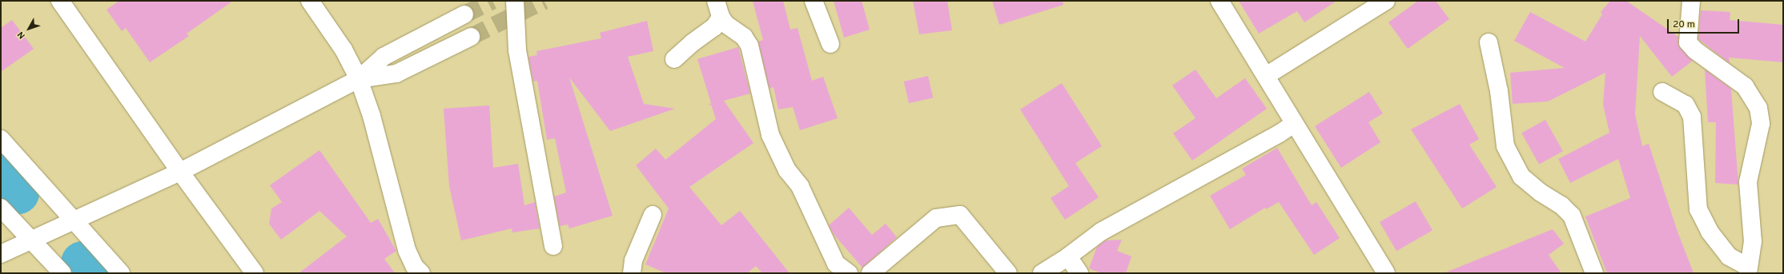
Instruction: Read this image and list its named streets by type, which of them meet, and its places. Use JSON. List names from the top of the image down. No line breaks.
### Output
{"scale_bar":"20 m","north":"bottom left"}
